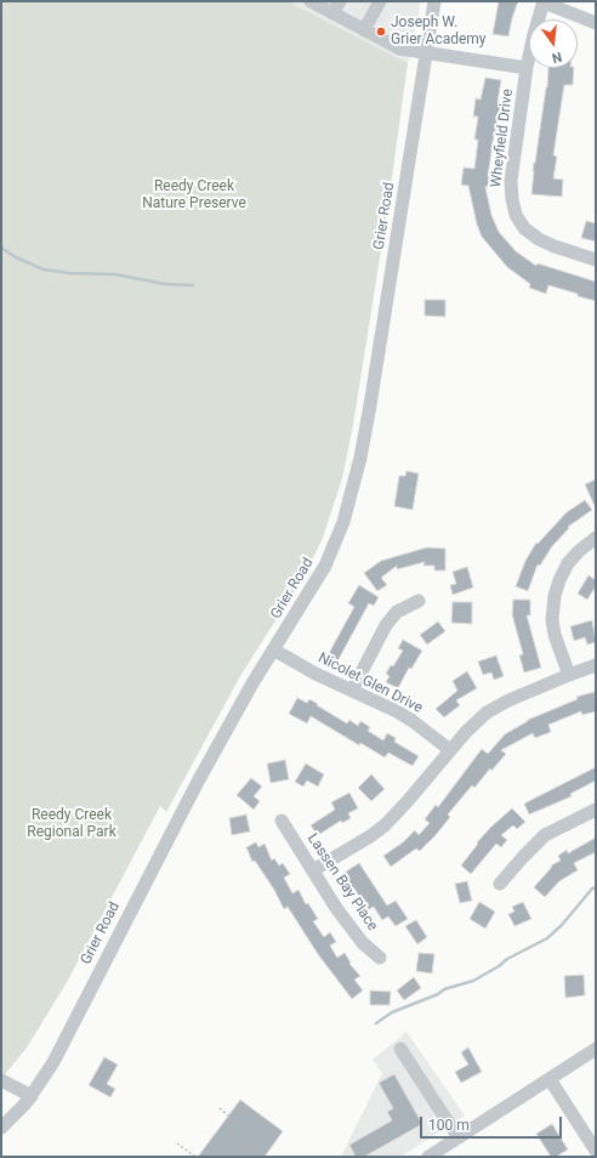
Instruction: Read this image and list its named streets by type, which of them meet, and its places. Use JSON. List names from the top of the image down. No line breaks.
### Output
{"streets":{"street":["Wheyfield Drive","Grier Road","Nicolet Glen Drive","Lassen Bay Place"]},"crossings":[["Grier Road","Nicolet Glen Drive"]],"parks":["Reedy Creek Nature Preserve","Reedy Creek Regional Park"],"places":["Joseph W. Grier Academy"],"scale_bar":"100 m","north":"bottom"}
